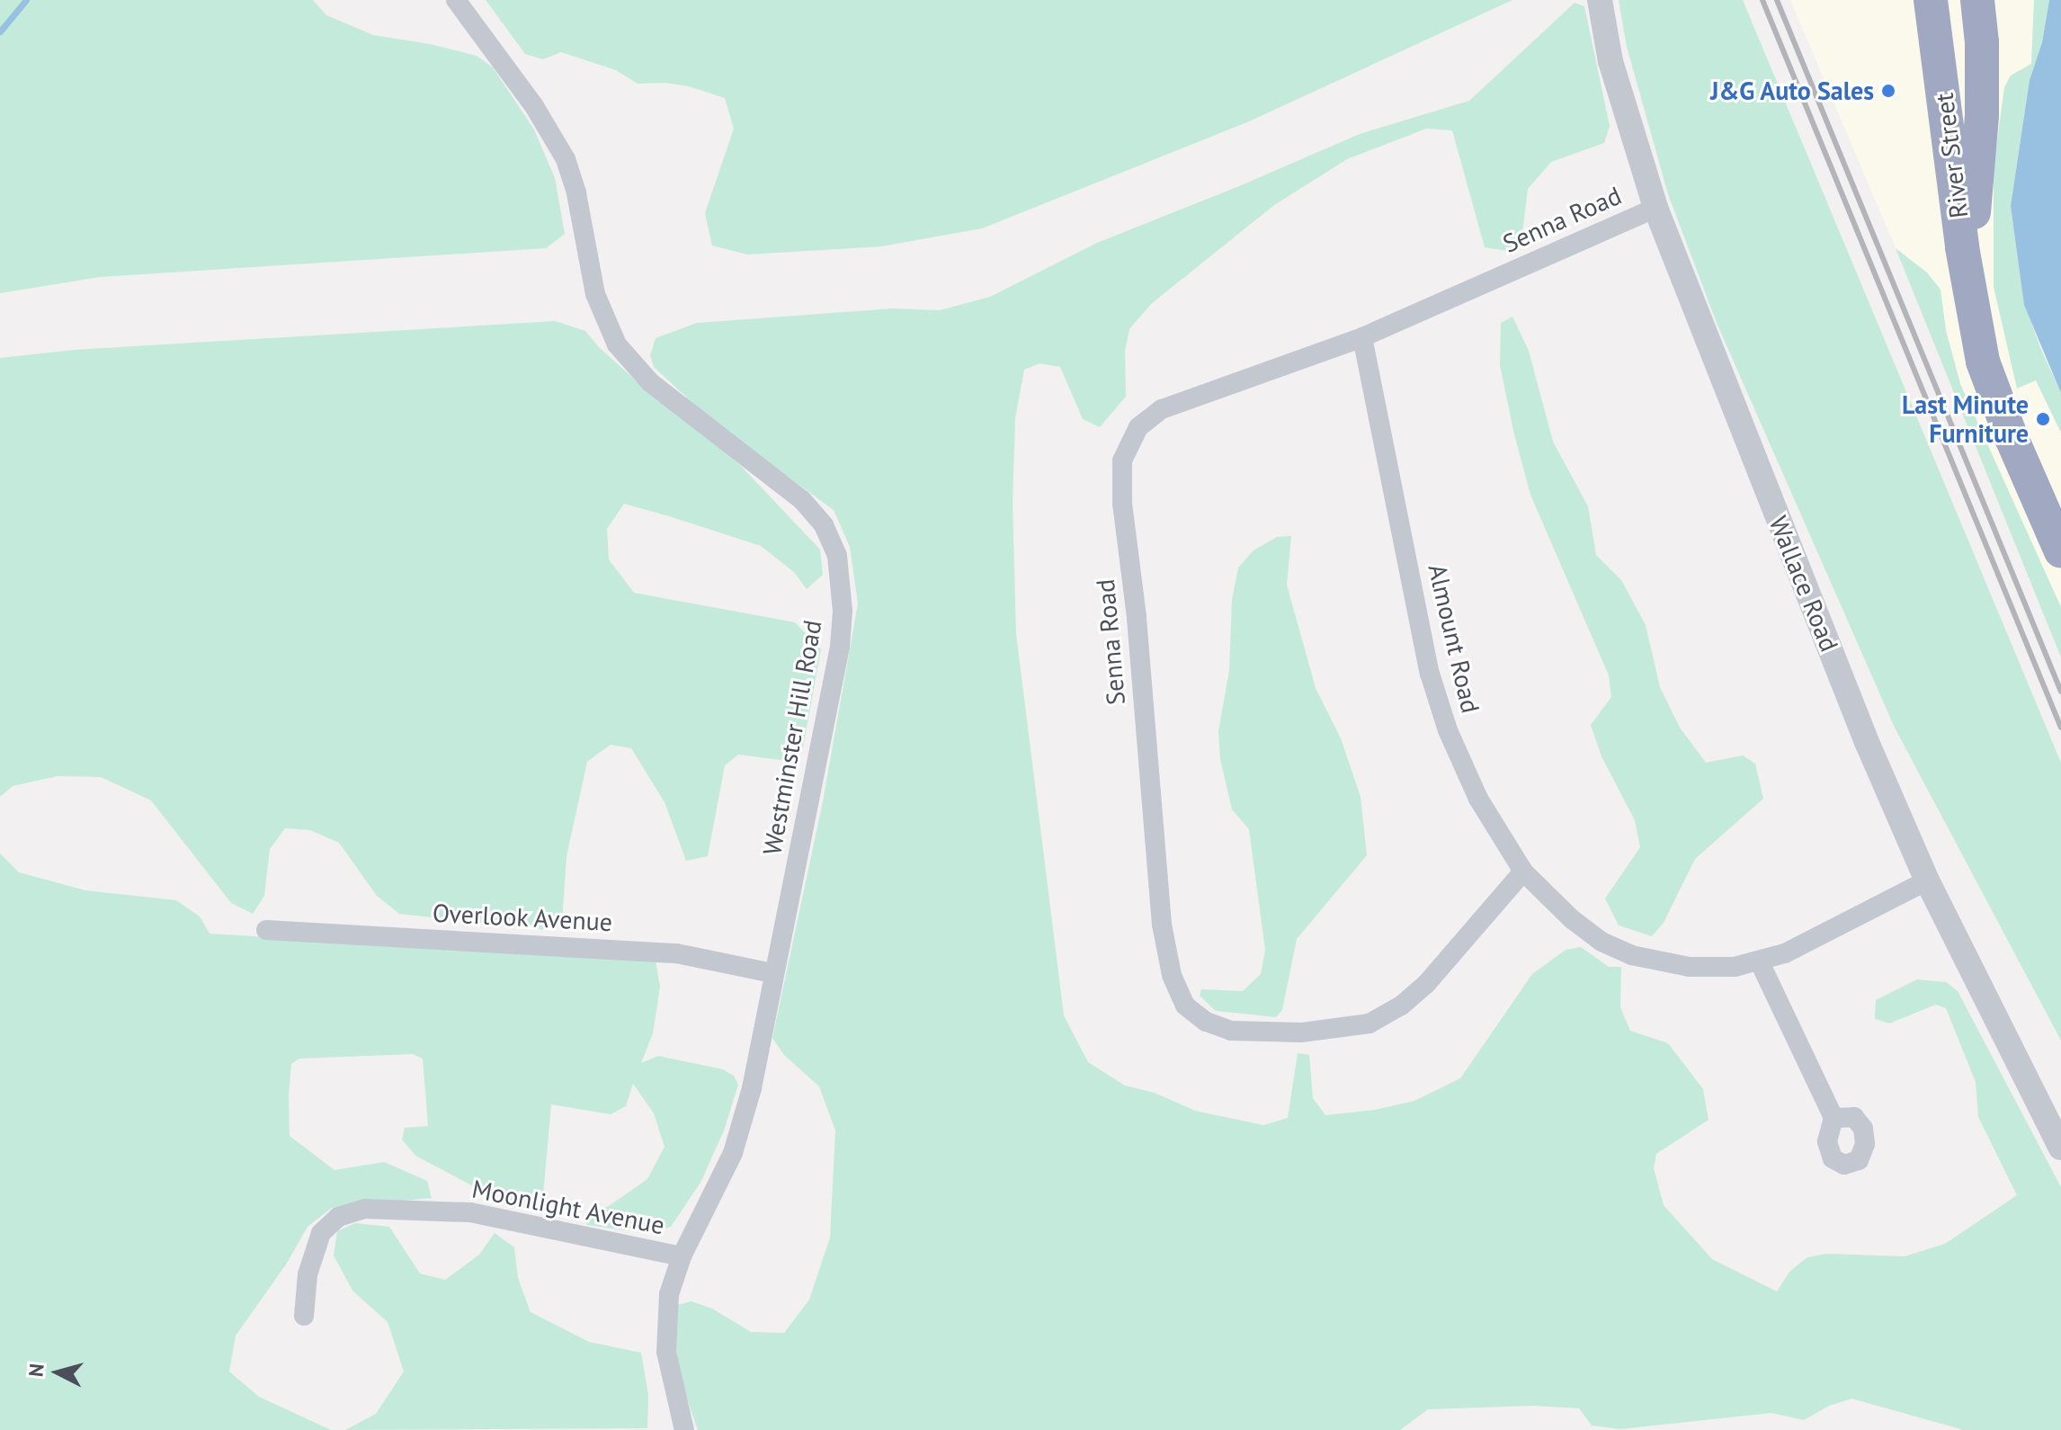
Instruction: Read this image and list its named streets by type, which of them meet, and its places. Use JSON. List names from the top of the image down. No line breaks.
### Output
{"streets":{"highway":["River Street"],"street":["Senna Road","Wallace Road","Almount Road","Westminster Hill Road","Overlook Avenue","Moonlight Avenue"]},"crossings":[["Senna Road","Wallace Road"],["Senna Road","Almount Road"],["Wallace Road","Almount Road"],["Westminster Hill Road","Overlook Avenue"],["Westminster Hill Road","Moonlight Avenue"]],"places":["J&G Auto Sales","Last Minute Furniture"],"north":"left"}
